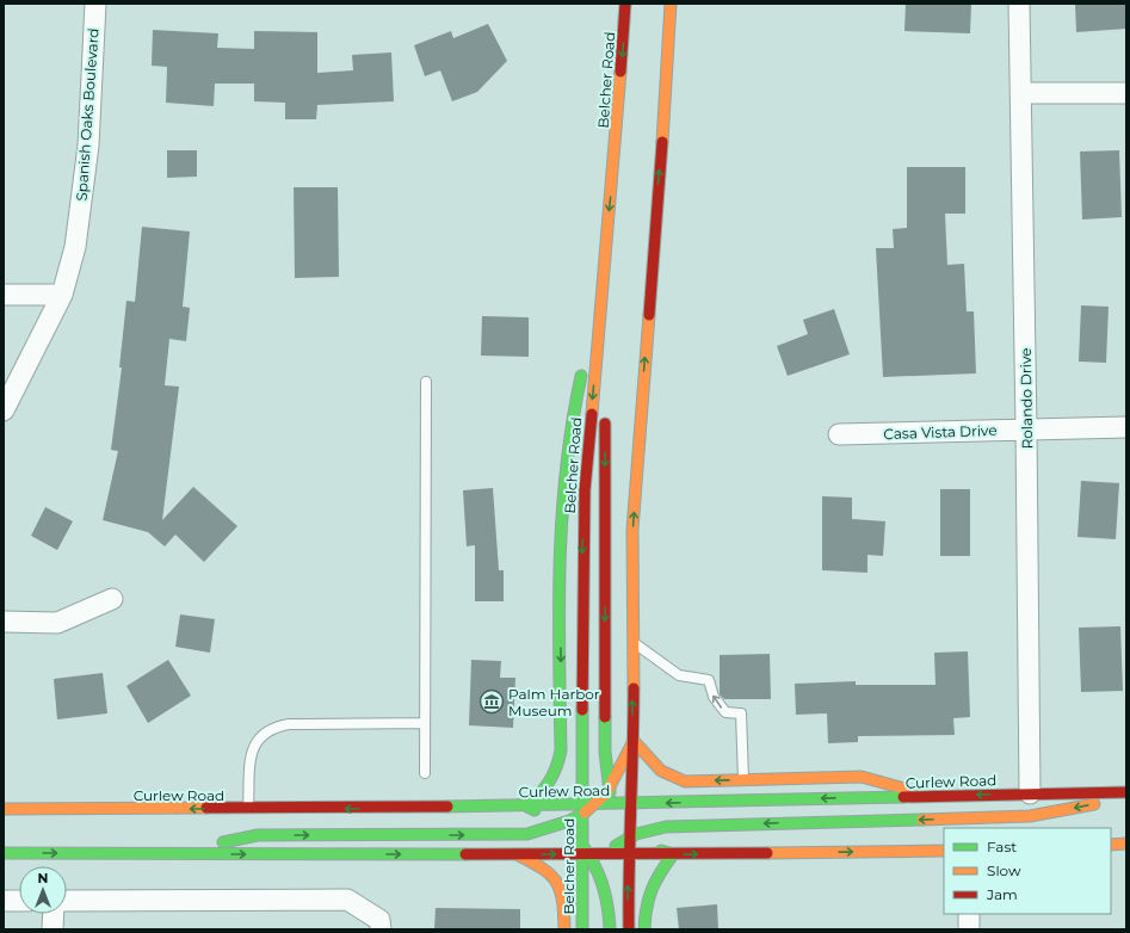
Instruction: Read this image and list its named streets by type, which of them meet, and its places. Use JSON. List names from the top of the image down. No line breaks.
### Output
{"streets":{"main road":["Belcher Road","Curlew Road"],"street":["Spanish Oaks Boulevard","Rolando Drive","Casa Vista Drive"]},"crossings":[["Belcher Road","Curlew Road"],["Rolando Drive","Casa Vista Drive"],["Rolando Drive","Curlew Road"]],"places":{"museum":["Palm Harbor Museum"]},"legend":["Fast","Slow","Jam"],"north":"top"}
